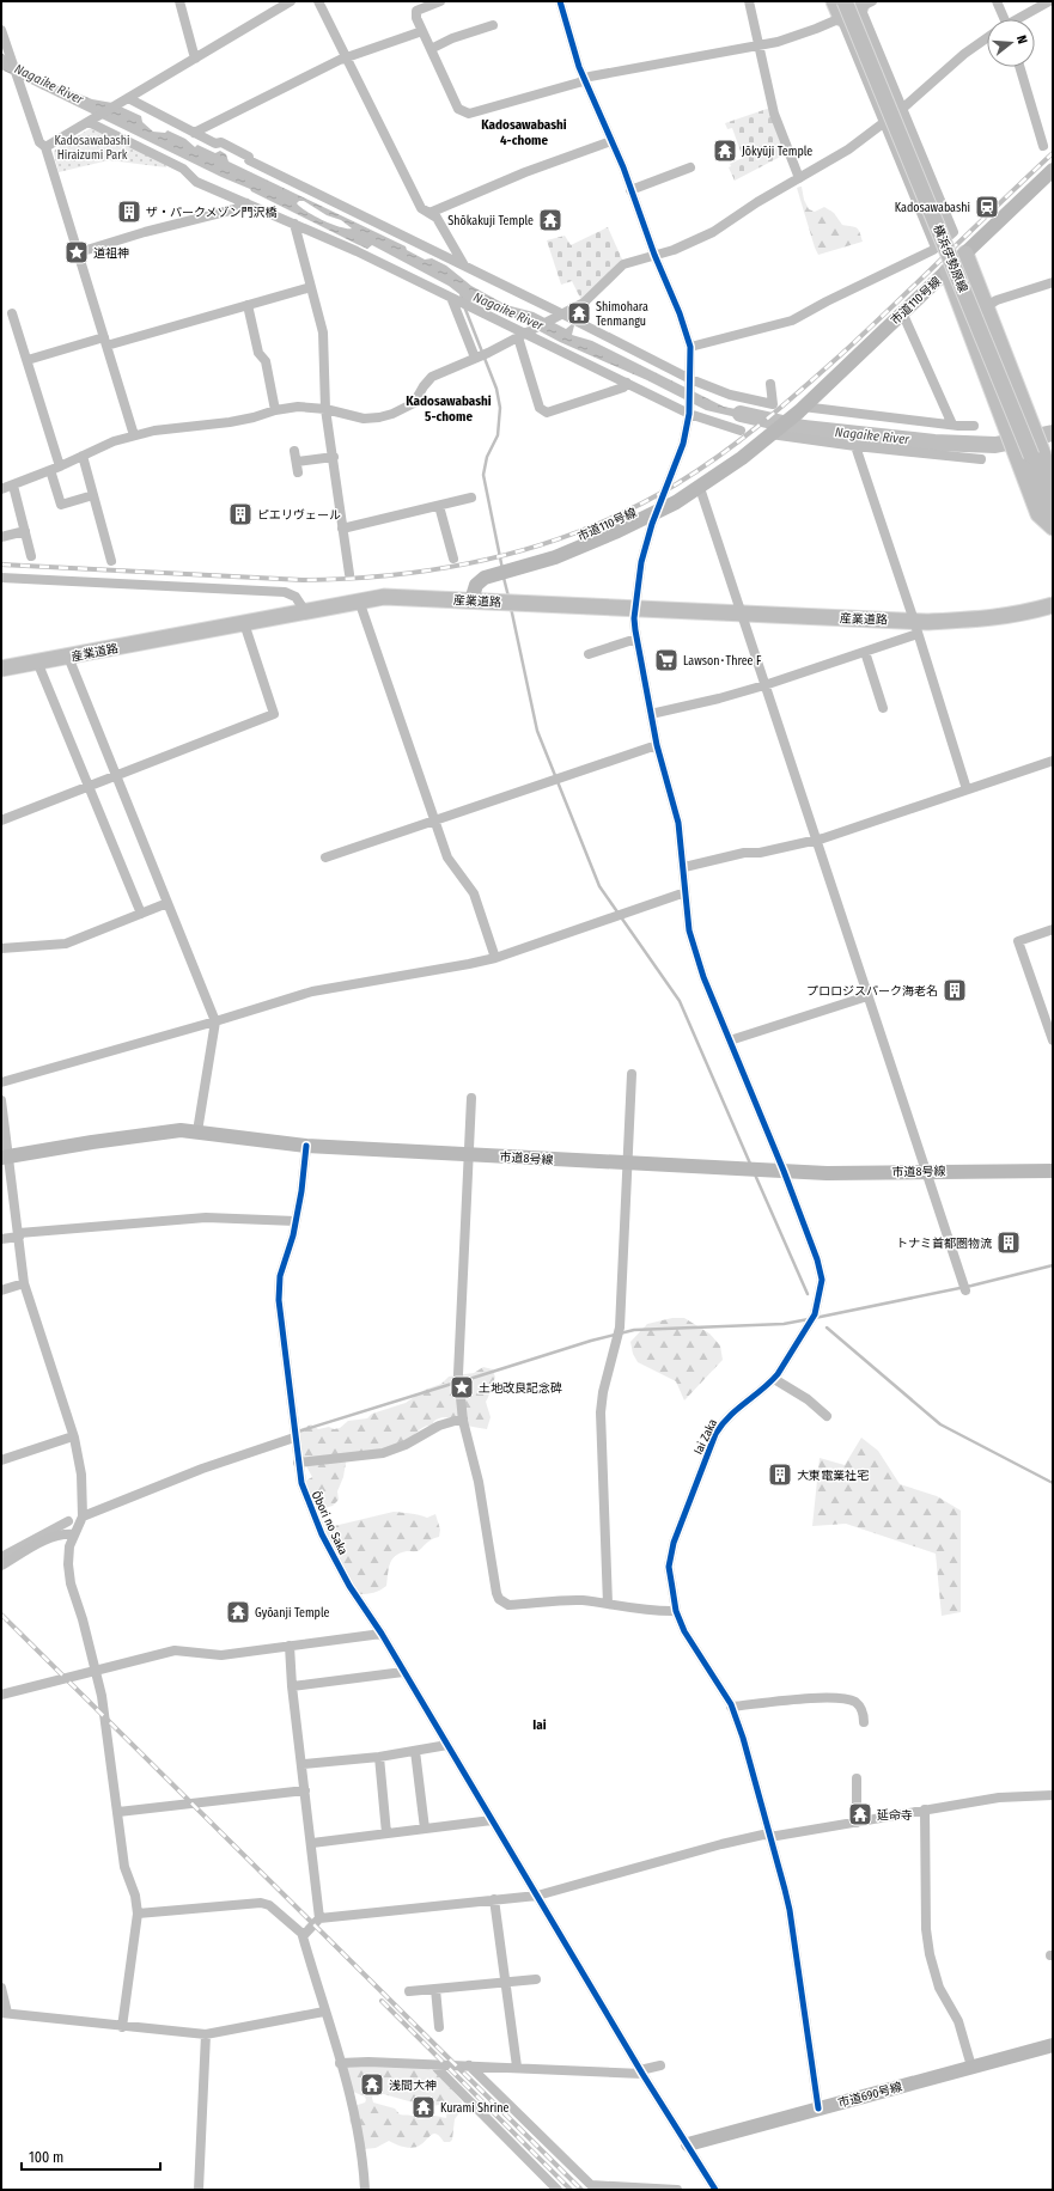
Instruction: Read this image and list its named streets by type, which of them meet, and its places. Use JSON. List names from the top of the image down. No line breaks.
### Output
{"streets":{"main road":["横浜伊勢原線","産業道路"],"street":["市道110号線","市道8号線","Iai Zaka","Ōbori no Saka","市道690号線"]},"crossings":[["市道110号線","産業道路"],["市道8号線","Iai Zaka"],["市道8号線","Ōbori no Saka"],["Iai Zaka","市道690号線"],["Ōbori no Saka","市道690号線"]],"districts":["Kadosawabashi 4-chome","Kadosawabashi 5-chome","Iai"],"water":["Nagaike River"],"parks":["Kadosawabashi Hiraizumi Park"],"places":{"temple":["Jōkyūji Temple","Shōkakuji Temple","Shimohara Tenmangu","Gyōanji Temple","延命寺","浅間大神","Kurami Shrine"],"station":["Kadosawabashi"],"building":["ザ・パークメゾン門沢橋","ピエリヴェール","プロロジスパーク海老名","トナミ首都圏物流","大東電業社宅"],"place":["道祖神","土地改良記念碑"],"supermarket":["Lawson･Three F"]},"scale_bar":"100 m","north":"right"}
